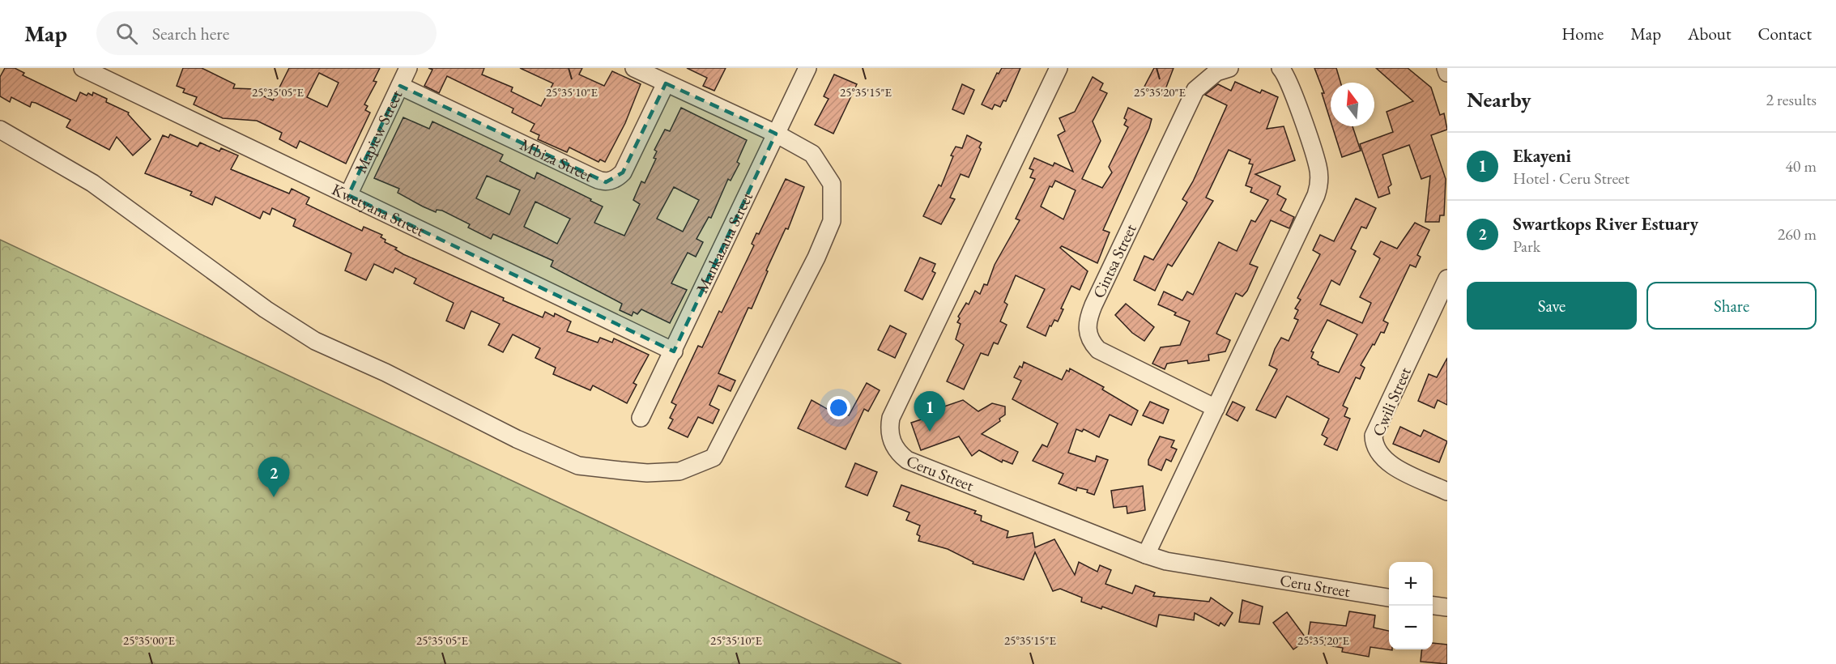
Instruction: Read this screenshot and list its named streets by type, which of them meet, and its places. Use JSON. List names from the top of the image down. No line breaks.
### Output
{"streets":{"street":["Mapiew Street","Mbiza Street","Kwetyana Street","Mankazana Street","Cintsa Street","Cwili Street","Ceru Street"]},"crossings":[["Mapiew Street","Mbiza Street"],["Mapiew Street","Kwetyana Street"],["Kwetyana Street","Mankazana Street"]],"north":"top","page":{"header":"Map","search":"Search here","nav":["Home","Map","About","Contact"],"heading":["Nearby","2 results"],"list":[{"mark":"1","name":"Ekayeni","note":"Hotel · Ceru Street","value":"40 m"},{"mark":"2","name":"Swartkops River Estuary","note":"Park","value":"260 m"}],"buttons":["Save","Share"],"pins":["1","2"],"map_buttons":["+","−"]},"coordinates":["25°35'05\"E","25°35'10\"E","25°35'15\"E","25°35'20\"E","25°35'00\"E"]}
